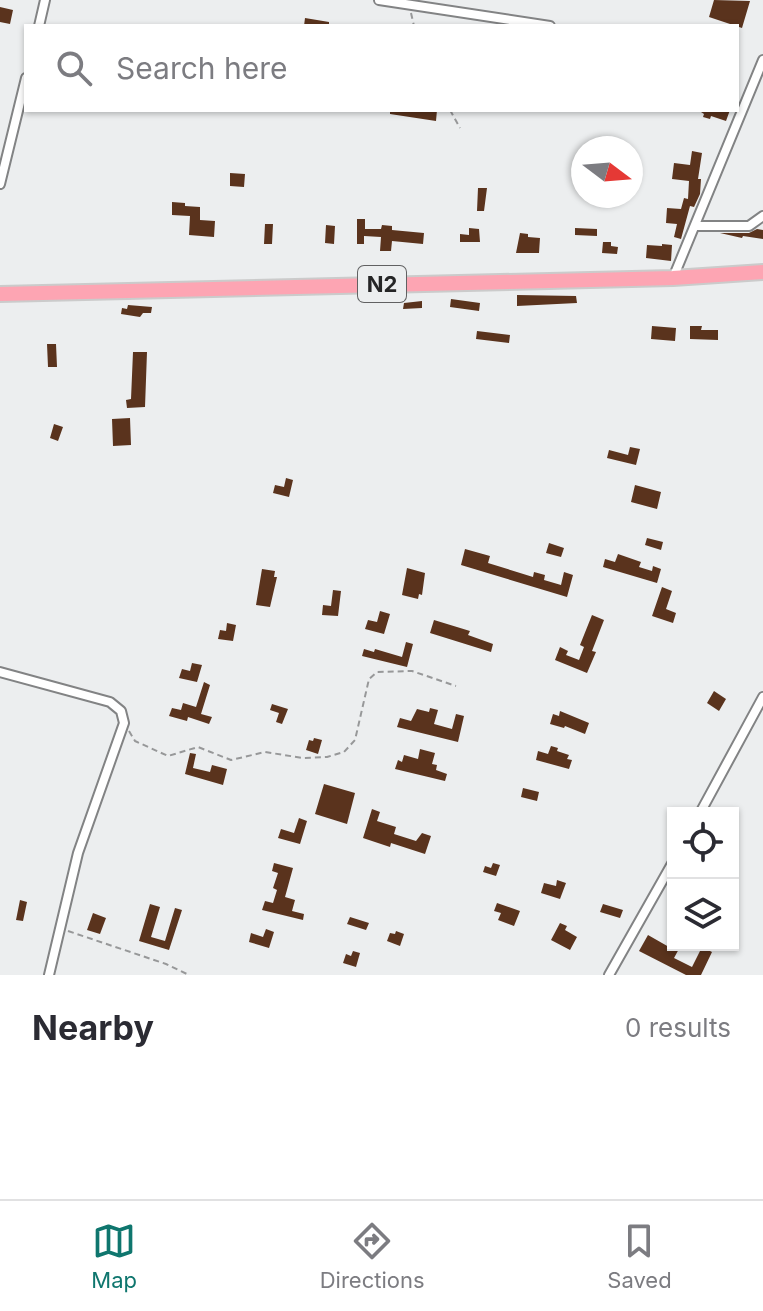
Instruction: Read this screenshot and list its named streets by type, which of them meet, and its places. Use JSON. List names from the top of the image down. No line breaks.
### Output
{"streets":{"highway":["N2"]},"north":"right","page":{"search":"Search here","heading":["Nearby","0 results"],"nav":["Map","Directions","Saved"]}}
